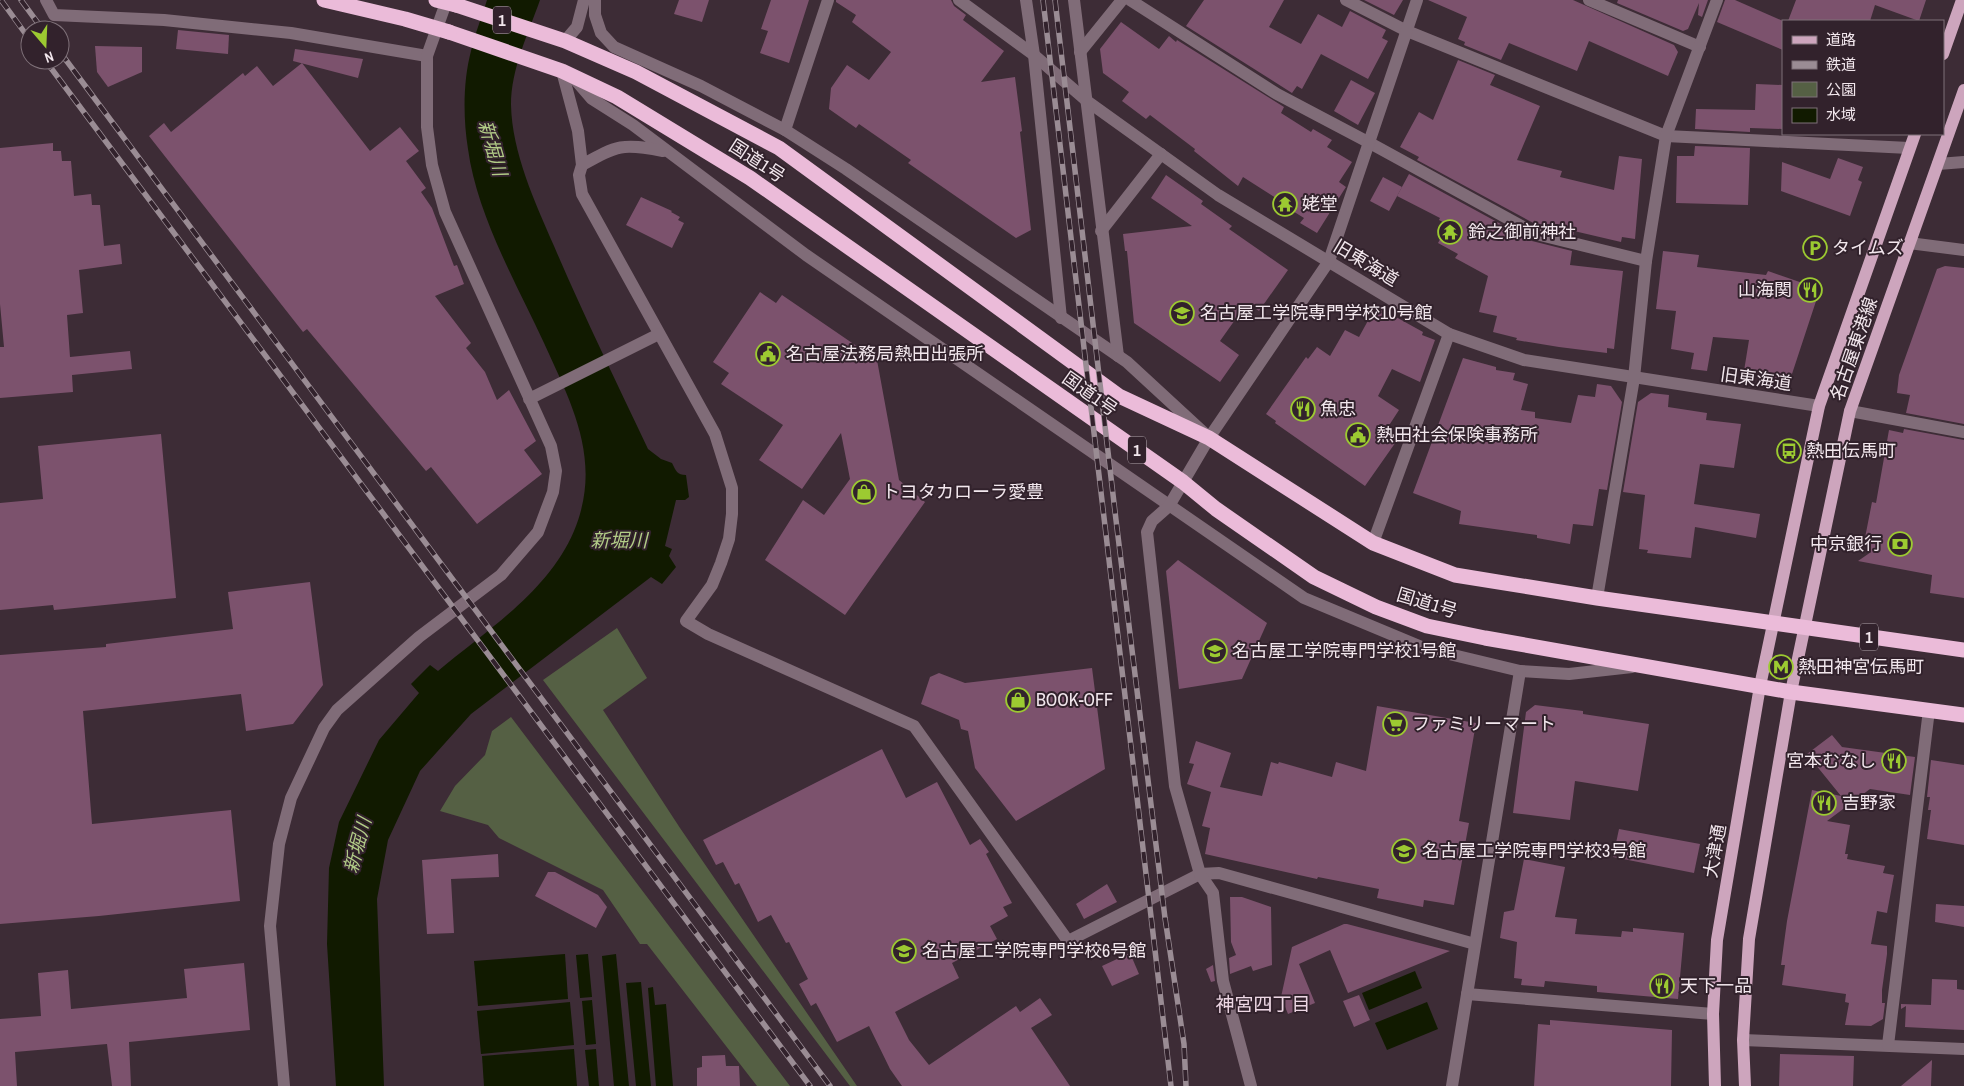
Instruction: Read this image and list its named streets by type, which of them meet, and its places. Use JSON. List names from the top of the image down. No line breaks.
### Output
{"streets":{"highway":["1","国道1号"],"main road":["名古屋東港線","大津通"],"street":["旧東海道"]},"crossings":[["国道1号","名古屋東港線"],["国道1号","大津通"],["旧東海道","名古屋東港線"],["名古屋東港線","大津通"]],"districts":["神宮四丁目"],"water":["新堀川"],"places":{"temple":["姥堂","鈴之御前神社"],"parking":["タイムズ"],"restaurant":["山海関","魚忠","宮本むなし","吉野家","天下一品"],"school or university":["名古屋工学院専門学校10号館","名古屋工学院専門学校1号館","名古屋工学院専門学校3号館","名古屋工学院専門学校6号館"],"public building":["名古屋法務局熱田出張所","熱田社会保険事務所"],"bus stop":["熱田伝馬町"],"shop":["トヨタカローラ愛豊","BOOK-OFF"],"bank":["中京銀行"],"metro station":["熱田神宮伝馬町"],"supermarket":["ファミリーマート"]},"legend":["道路","鉄道","公園","水域"],"north":"bottom"}
